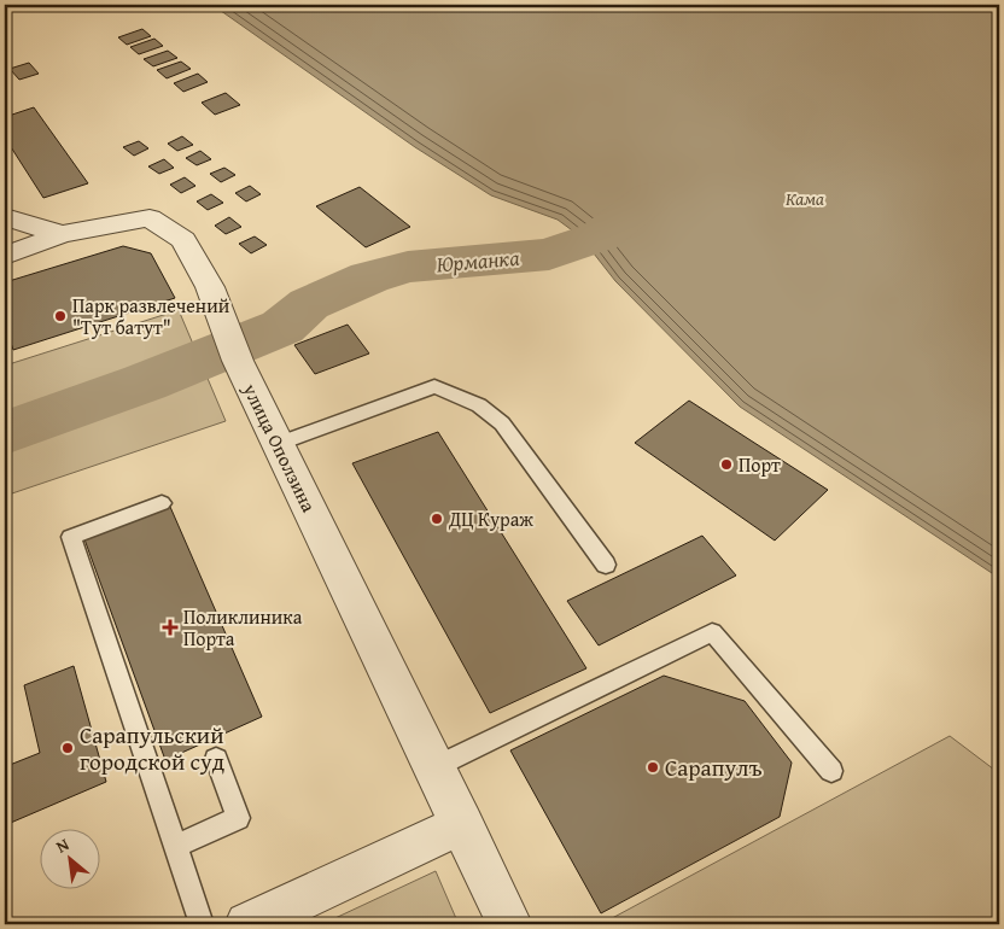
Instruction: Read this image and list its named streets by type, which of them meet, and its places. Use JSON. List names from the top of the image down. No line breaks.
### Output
{"streets":{"street":["улица Оползина"]},"water":["Кама","Юрманка"],"places":{"other":["Парк развлечений \"Тут батут\"","Порт","ДЦ Кураж","Сарапульский городской суд","Сарапулъ"],"health":["Поликлиника Порта"]},"north":"top left"}
